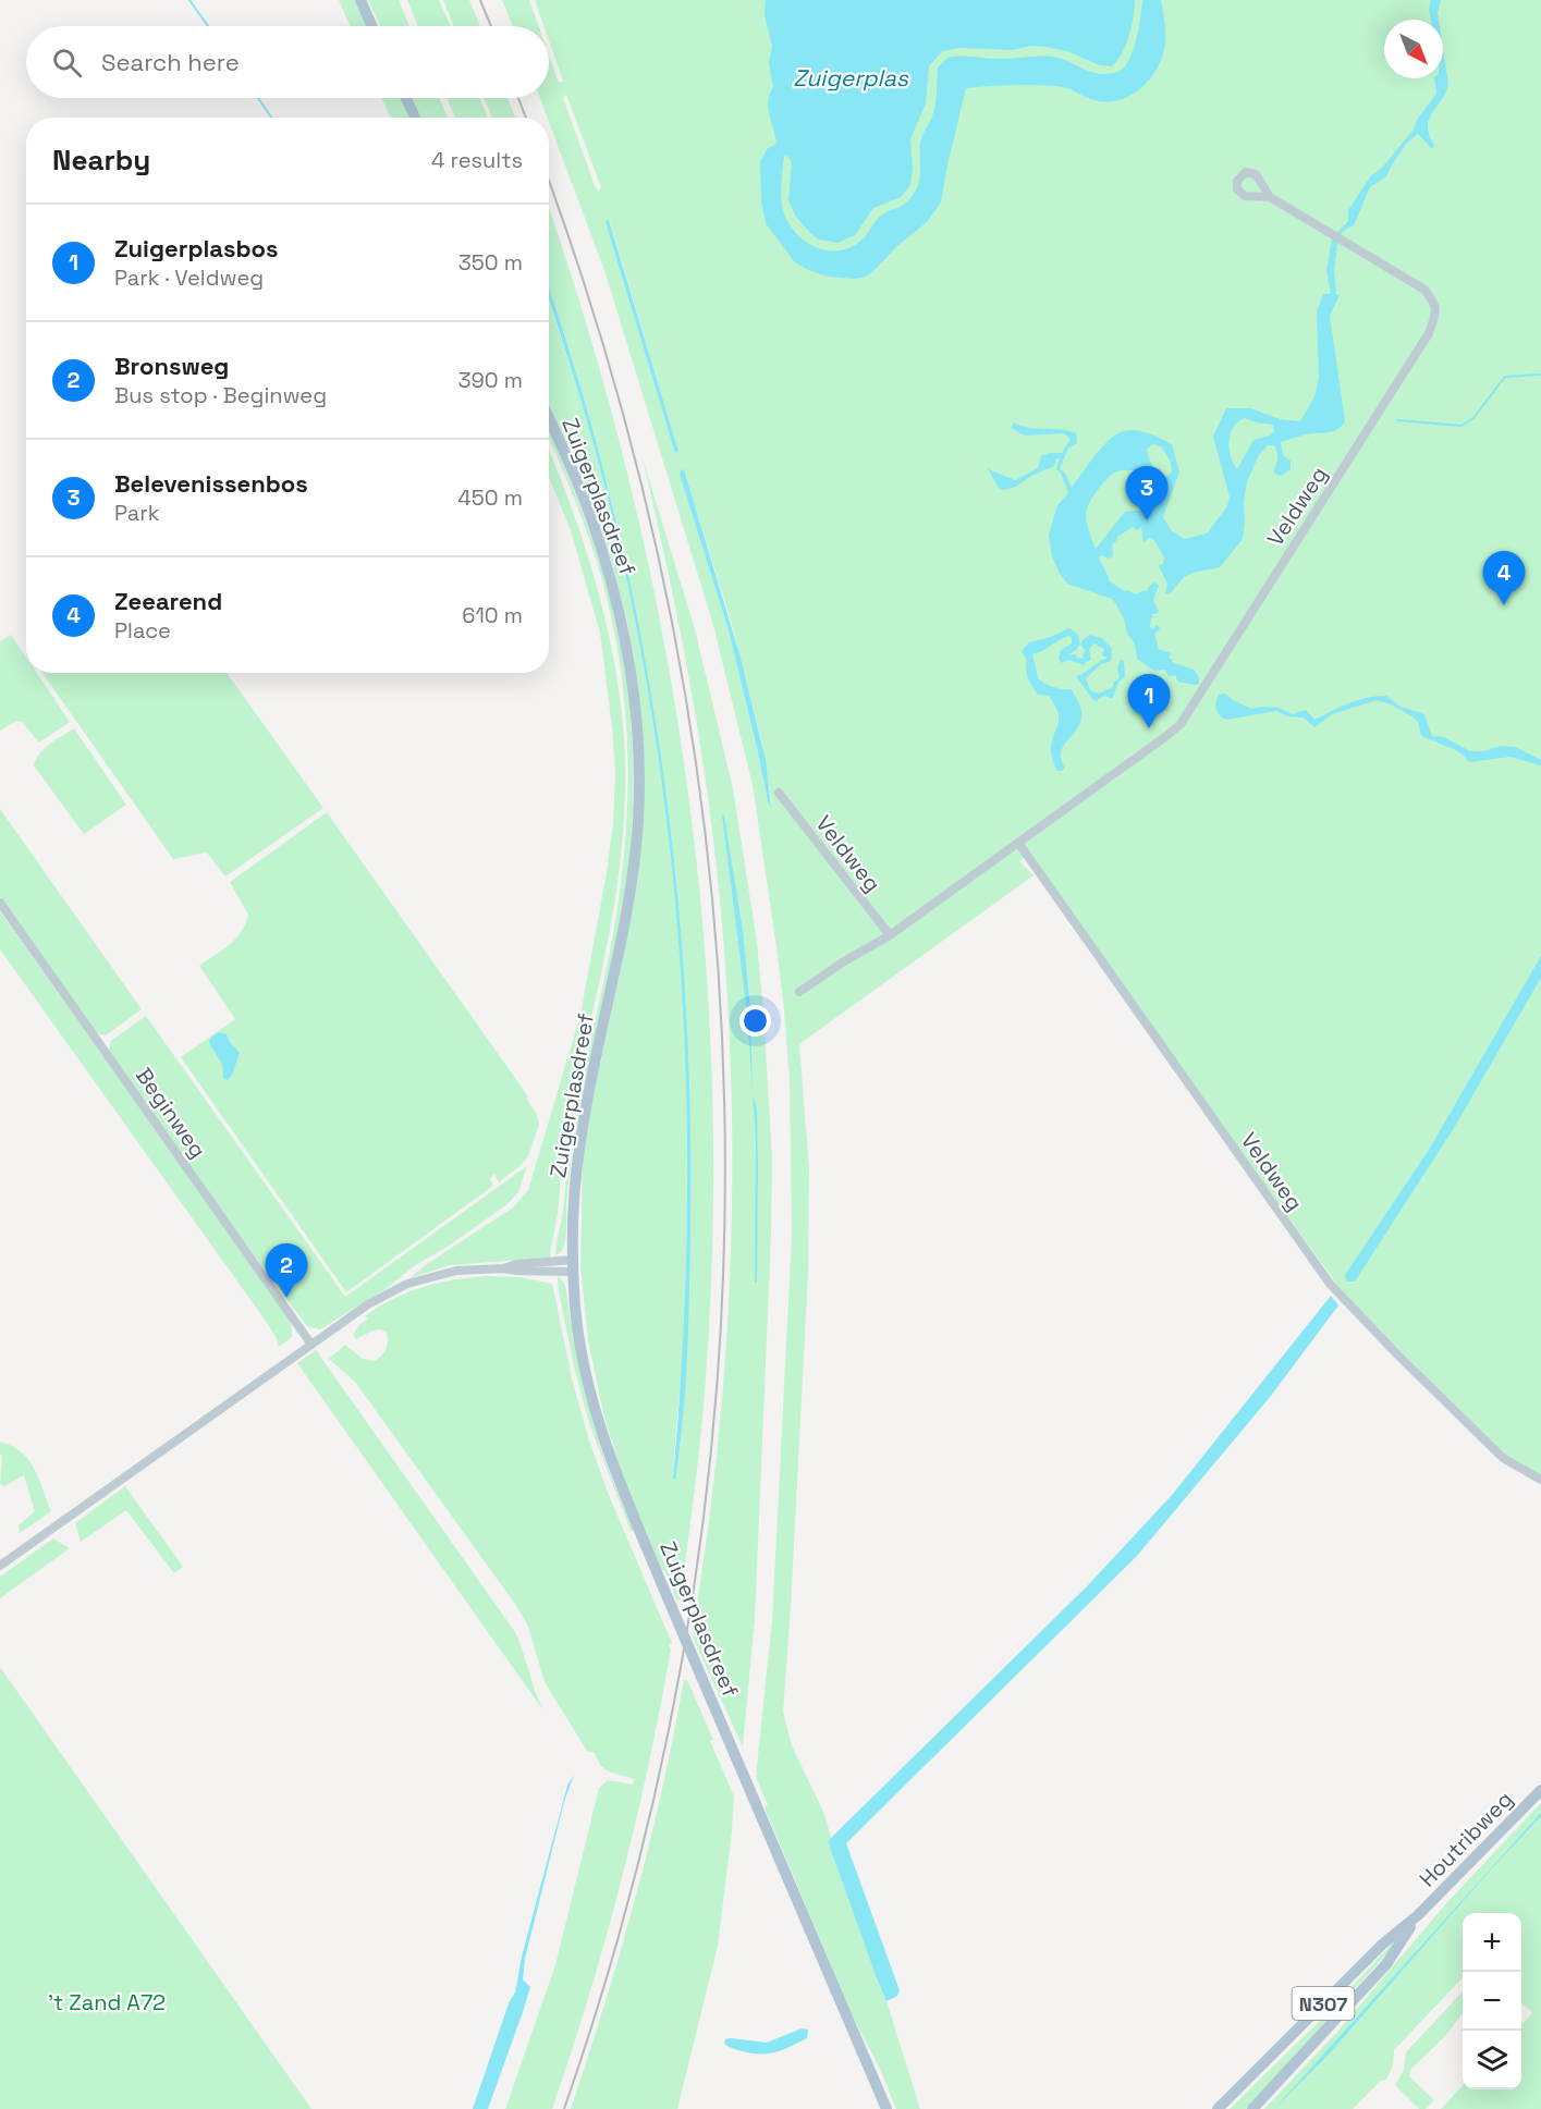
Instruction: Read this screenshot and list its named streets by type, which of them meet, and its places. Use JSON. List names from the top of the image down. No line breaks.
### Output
{"streets":{"main road":["Zuigerplasdreef","Houtribweg","N307"],"street":["Veldweg","Beginweg"]},"water":["Zuigerplas"],"parks":["'t Zand A72"],"north":"bottom right","page":{"search":"Search here","heading":["Nearby","4 results"],"list":[{"mark":"1","name":"Zuigerplasbos","note":"Park · Veldweg","value":"350 m"},{"mark":"2","name":"Bronsweg","note":"Bus stop · Beginweg","value":"390 m"},{"mark":"3","name":"Belevenissenbos","note":"Park","value":"450 m"},{"mark":"4","name":"Zeearend","note":"Place","value":"610 m"}],"pins":["3","4","1","2"],"map_buttons":["+","−"]}}
